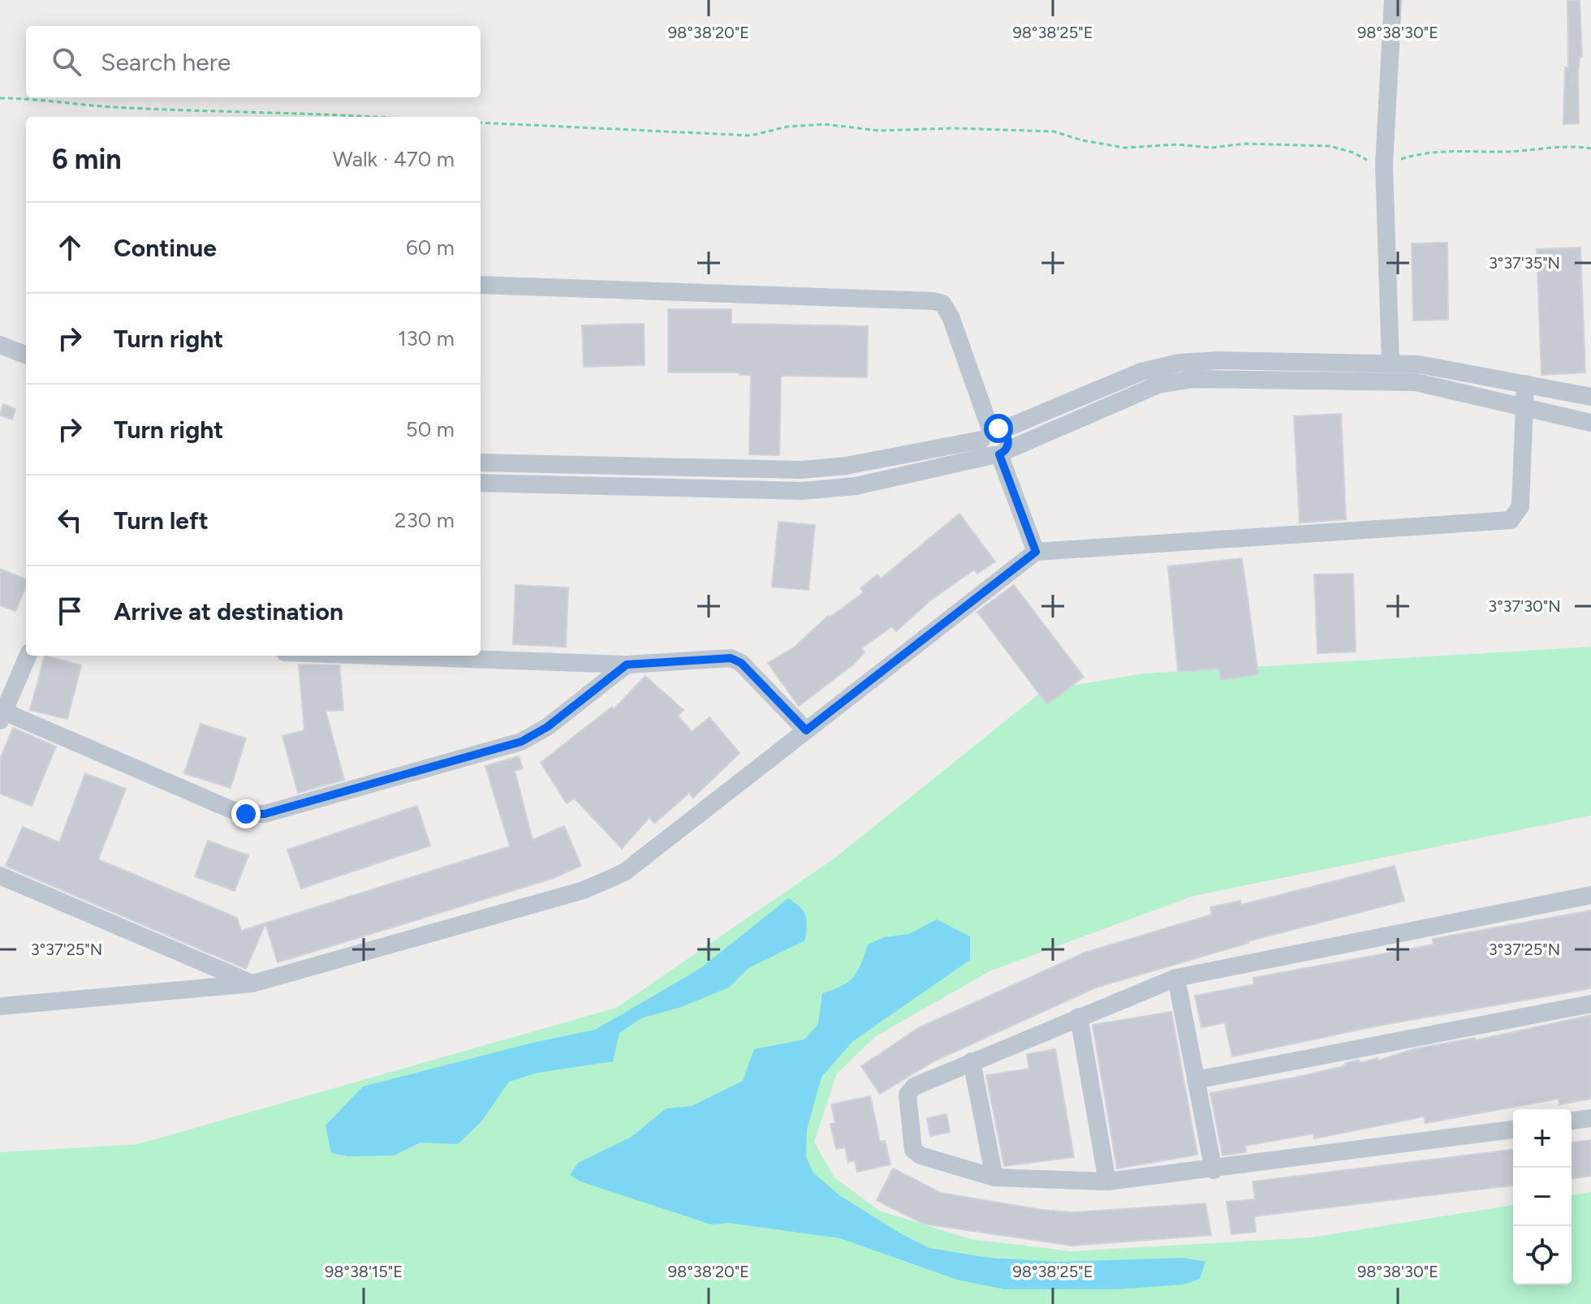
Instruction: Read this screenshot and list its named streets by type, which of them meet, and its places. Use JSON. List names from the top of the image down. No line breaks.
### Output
{"page":{"search":"Search here","heading":["6 min","Walk · 470 m"],"list":[["Continue","60 m"],["Turn right","130 m"],["Turn right","50 m"],["Turn left","230 m"],"Arrive at destination"],"map_buttons":["+","−"]},"coordinates":["98°38'20\"E","98°38'25\"E","98°38'30\"E","3°37'35\"N","3°37'30\"N","3°37'25\"N","98°38'15\"E"]}
